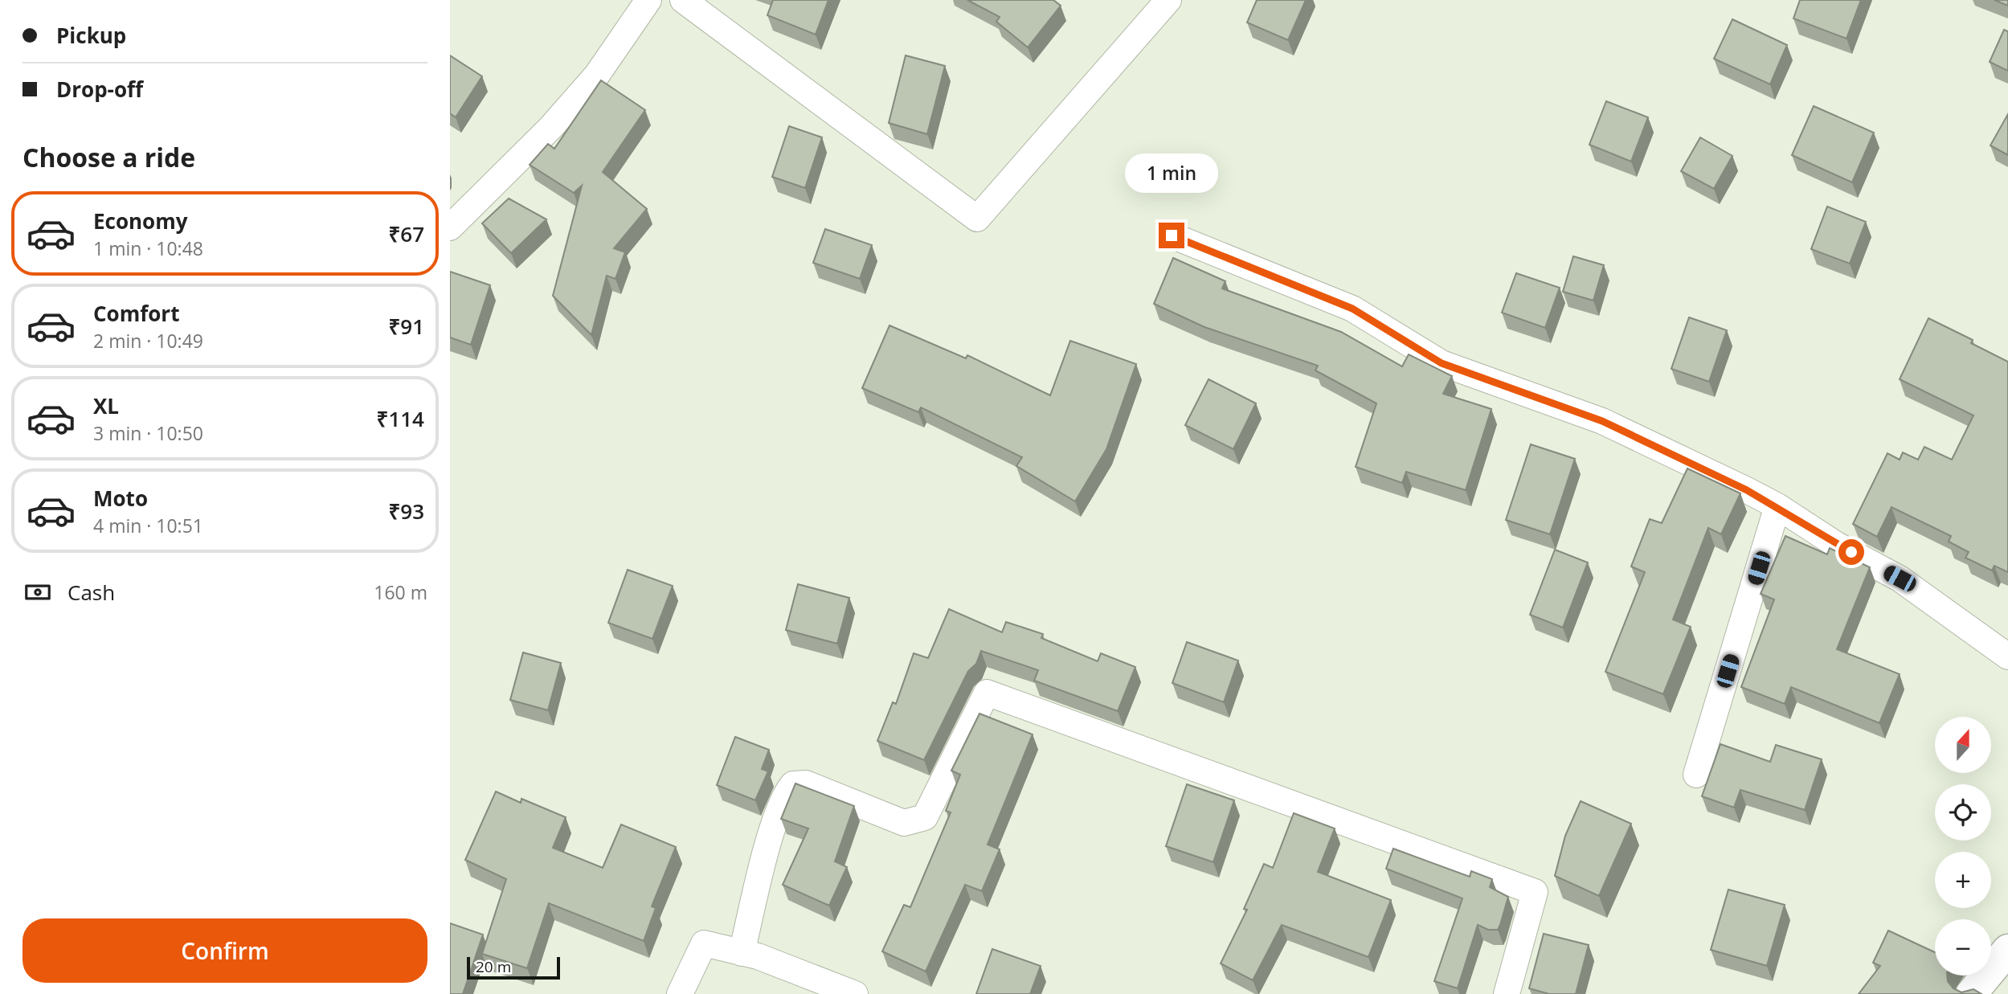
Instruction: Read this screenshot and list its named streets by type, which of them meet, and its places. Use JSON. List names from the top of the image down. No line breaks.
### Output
{"scale_bar":"20 m","north":"top","page":{"banner":["Pickup","Drop-off"],"heading":"Choose a ride","bubble":"1 min","list":[{"name":"Economy","note":"1 min · 10:48","value":"₹67"},{"name":"Comfort","note":"2 min · 10:49","value":"₹91"},{"name":"XL","note":"3 min · 10:50","value":"₹114"},{"name":"Moto","note":"4 min · 10:51","value":"₹93"}],"pay":["Cash","160 m"],"map_buttons":["+","−"],"buttons":"Confirm","scale":"20 m"}}
